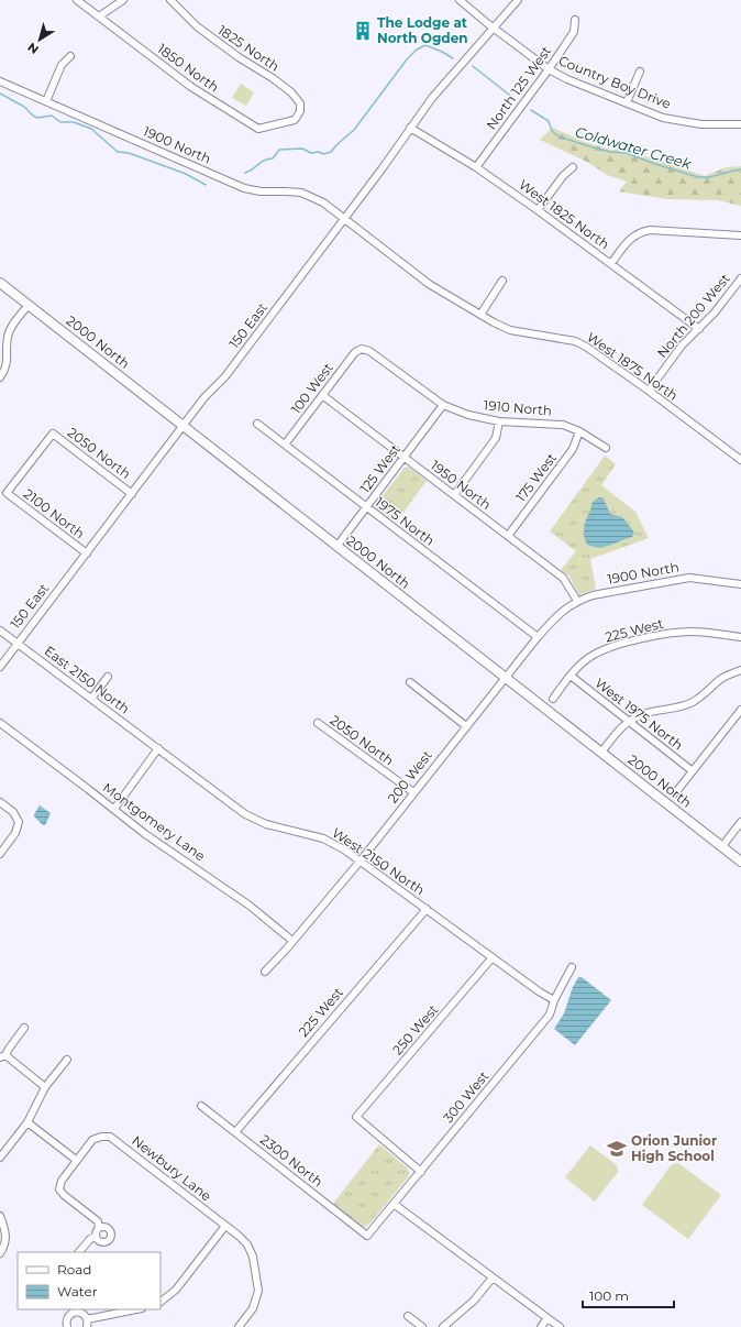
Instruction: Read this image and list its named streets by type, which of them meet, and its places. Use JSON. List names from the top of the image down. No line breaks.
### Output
{"streets":{"street":["1825 North","1850 North","Country Boy Drive","North 125 West","1900 North","West 1825 North","North 200 West","150 East","2000 North","West 1875 North","100 West","1910 North","2050 North","125 West","175 West","1950 North","2100 North","1975 North","225 West","East 2150 North","West 1975 North","200 West","Montgomery Lane","West 2150 North","250 West","300 West","2300 North","Newbury Lane"]},"crossings":[["1825 North","1850 North"],["Country Boy Drive","North 125 West"],["Country Boy Drive","150 East"],["North 125 West","West 1825 North"],["1900 North","150 East"],["1900 North","West 1875 North"],["1900 North","1950 North"],["1900 North","200 West"],["West 1825 North","North 200 West"],["West 1825 North","150 East"],["North 200 West","West 1875 North"],["150 East","2000 North"],["150 East","West 1875 North"],["150 East","2050 North"],["150 East","2100 North"],["150 East","East 2150 North"],["2000 North","125 West"],["2000 North","200 West"],["100 West","1910 North"],["100 West","1950 North"],["100 West","1975 North"],["1910 North","125 West"],["1910 North","175 West"],["2050 North","2100 North"],["2050 North","200 West"],["125 West","1950 North"],["125 West","1975 North"],["175 West","1950 North"],["1950 North","200 West"],["1975 North","200 West"],["225 West","West 1975 North"],["225 West","West 2150 North"],["225 West","2300 North"],["East 2150 North","West 2150 North"],["200 West","Montgomery Lane"],["200 West","West 2150 North"],["West 2150 North","250 West"],["West 2150 North","300 West"],["250 West","300 West"],["300 West","2300 North"]],"water":["Coldwater Creek"],"places":{"building":["The Lodge at North Ogden"],"school or university":["Orion Junior High School"]},"legend":["Road","Water"],"scale_bar":"100 m","north":"bottom left"}
